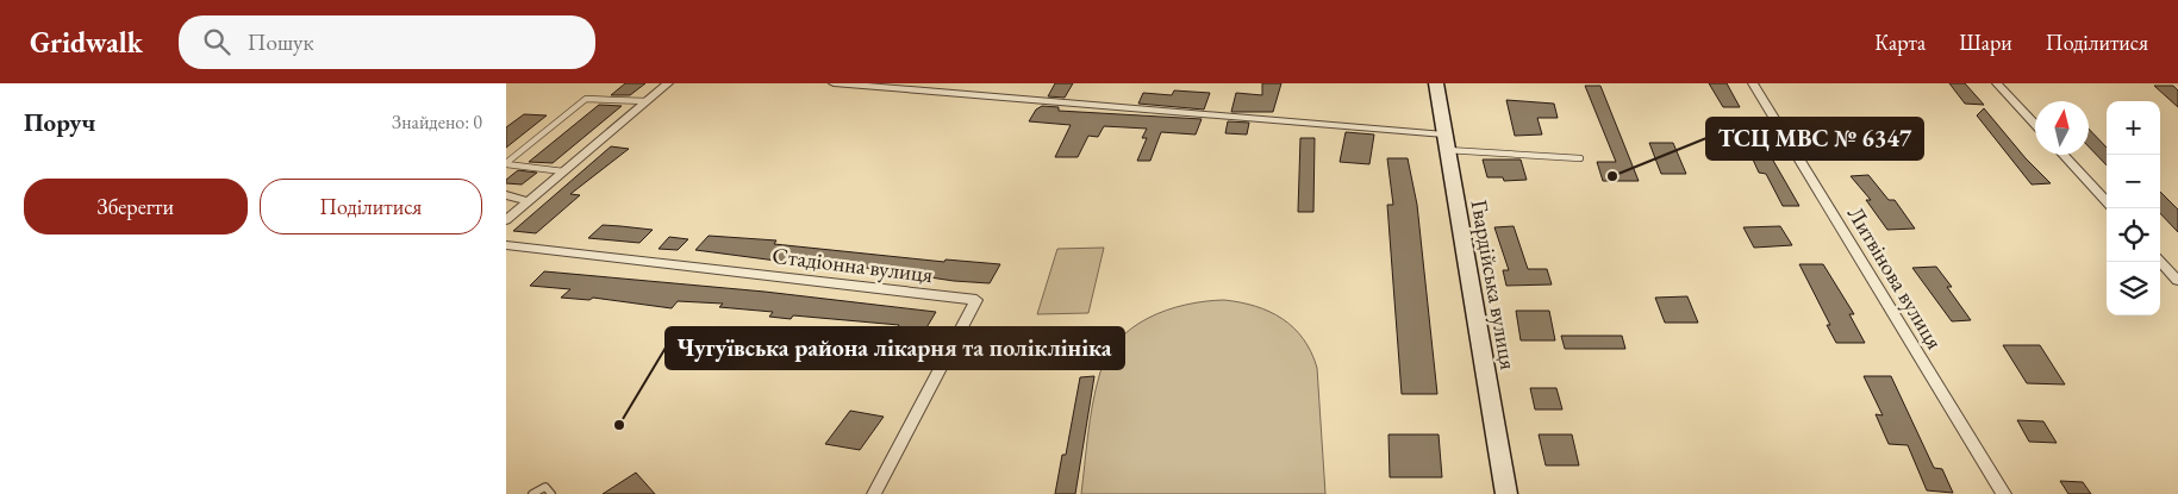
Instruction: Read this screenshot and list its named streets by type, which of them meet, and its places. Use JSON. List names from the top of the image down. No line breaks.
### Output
{"streets":{"street":["Стадіонна вулиця","Литвінова вулиця","Гвардійська вулиця"]},"places":["ТСЦ МВС № 6347","Чугуївська района лікарня та поліклініка"],"north":"top","page":{"header":"Gridwalk","search":"Пошук","nav":["Карта","Шари","Поділитися"],"heading":["Поруч","Знайдено: 0"],"map_buttons":["+","−"],"buttons":["Зберегти","Поділитися"]}}
